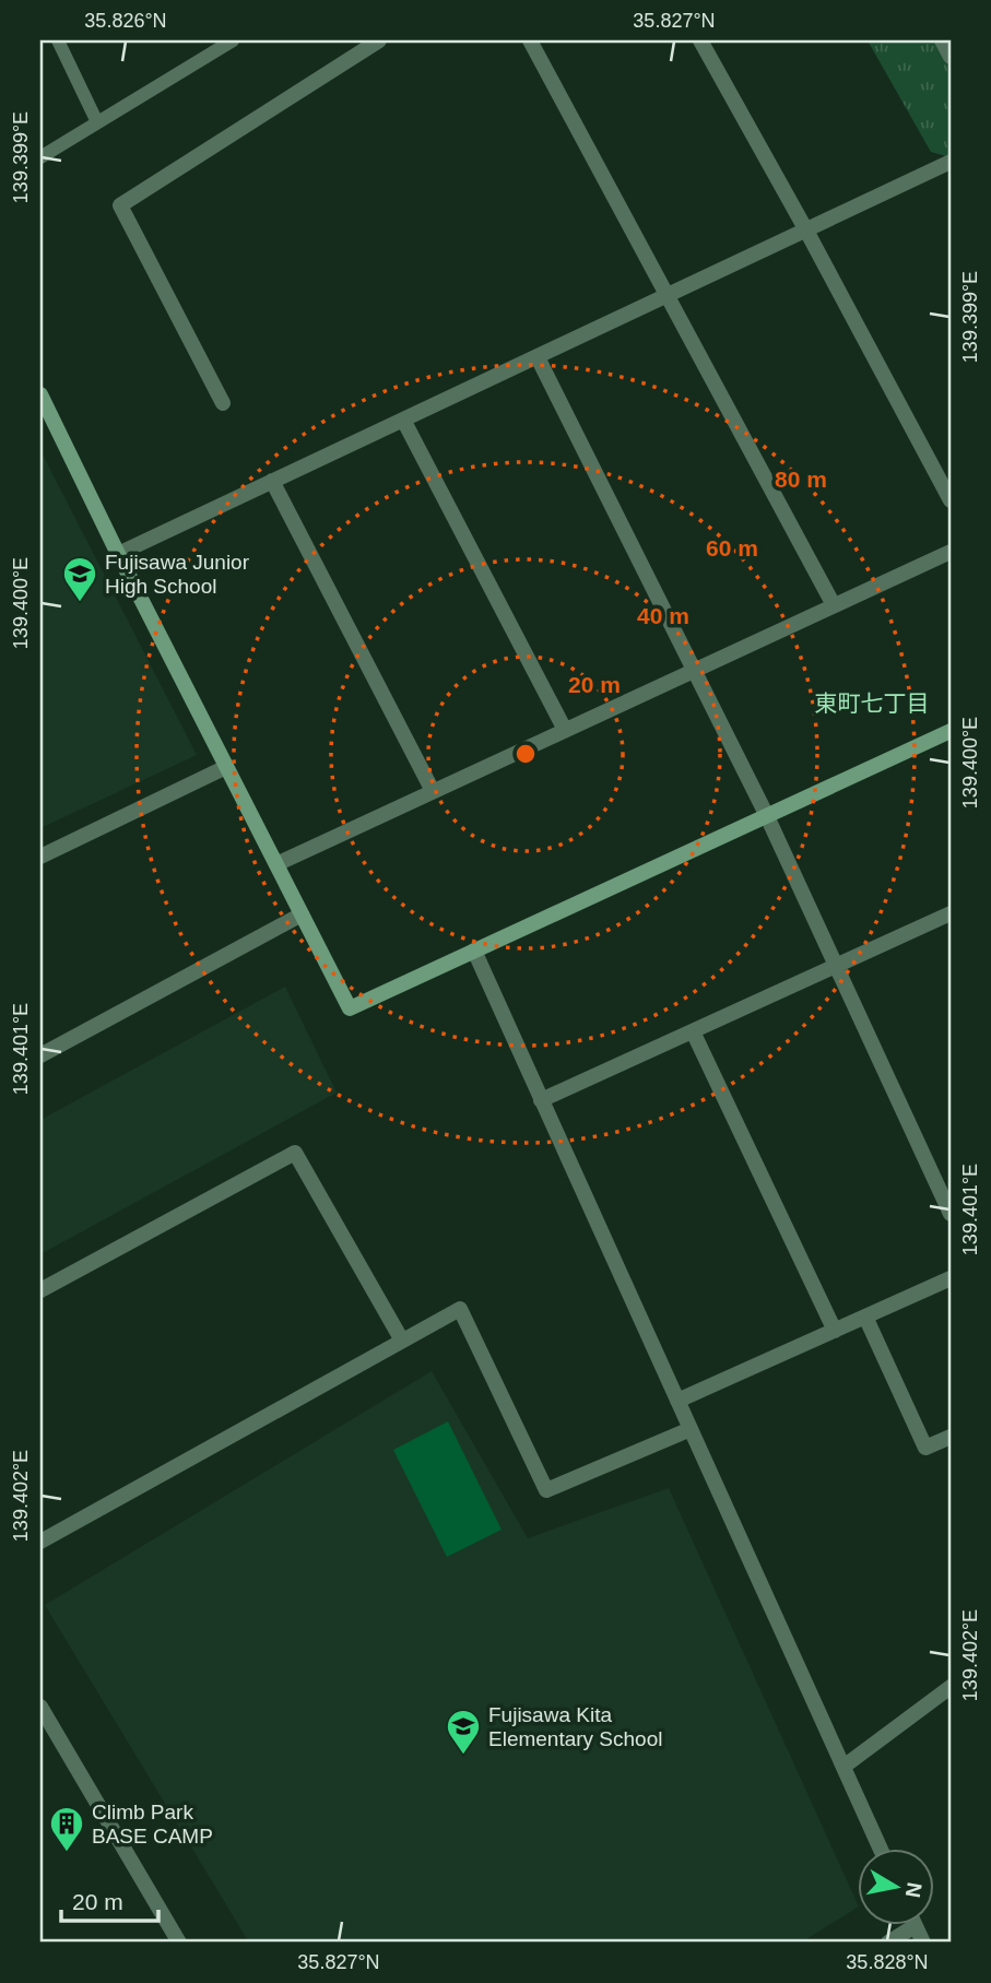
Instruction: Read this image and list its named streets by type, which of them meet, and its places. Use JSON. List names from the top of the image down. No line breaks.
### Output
{"districts":["東町七丁目"],"places":{"school or university":["Fujisawa Junior High School","Fujisawa Kita Elementary School"],"building":["Climb Park BASE CAMP"]},"scale_bar":"20 m","north":"right","coordinates":["35.826°N","35.827°N","139.399°E","139.400°E","139.401°E","139.402°E","35.828°N"],"rings":["80 m","60 m","40 m","20 m"]}
